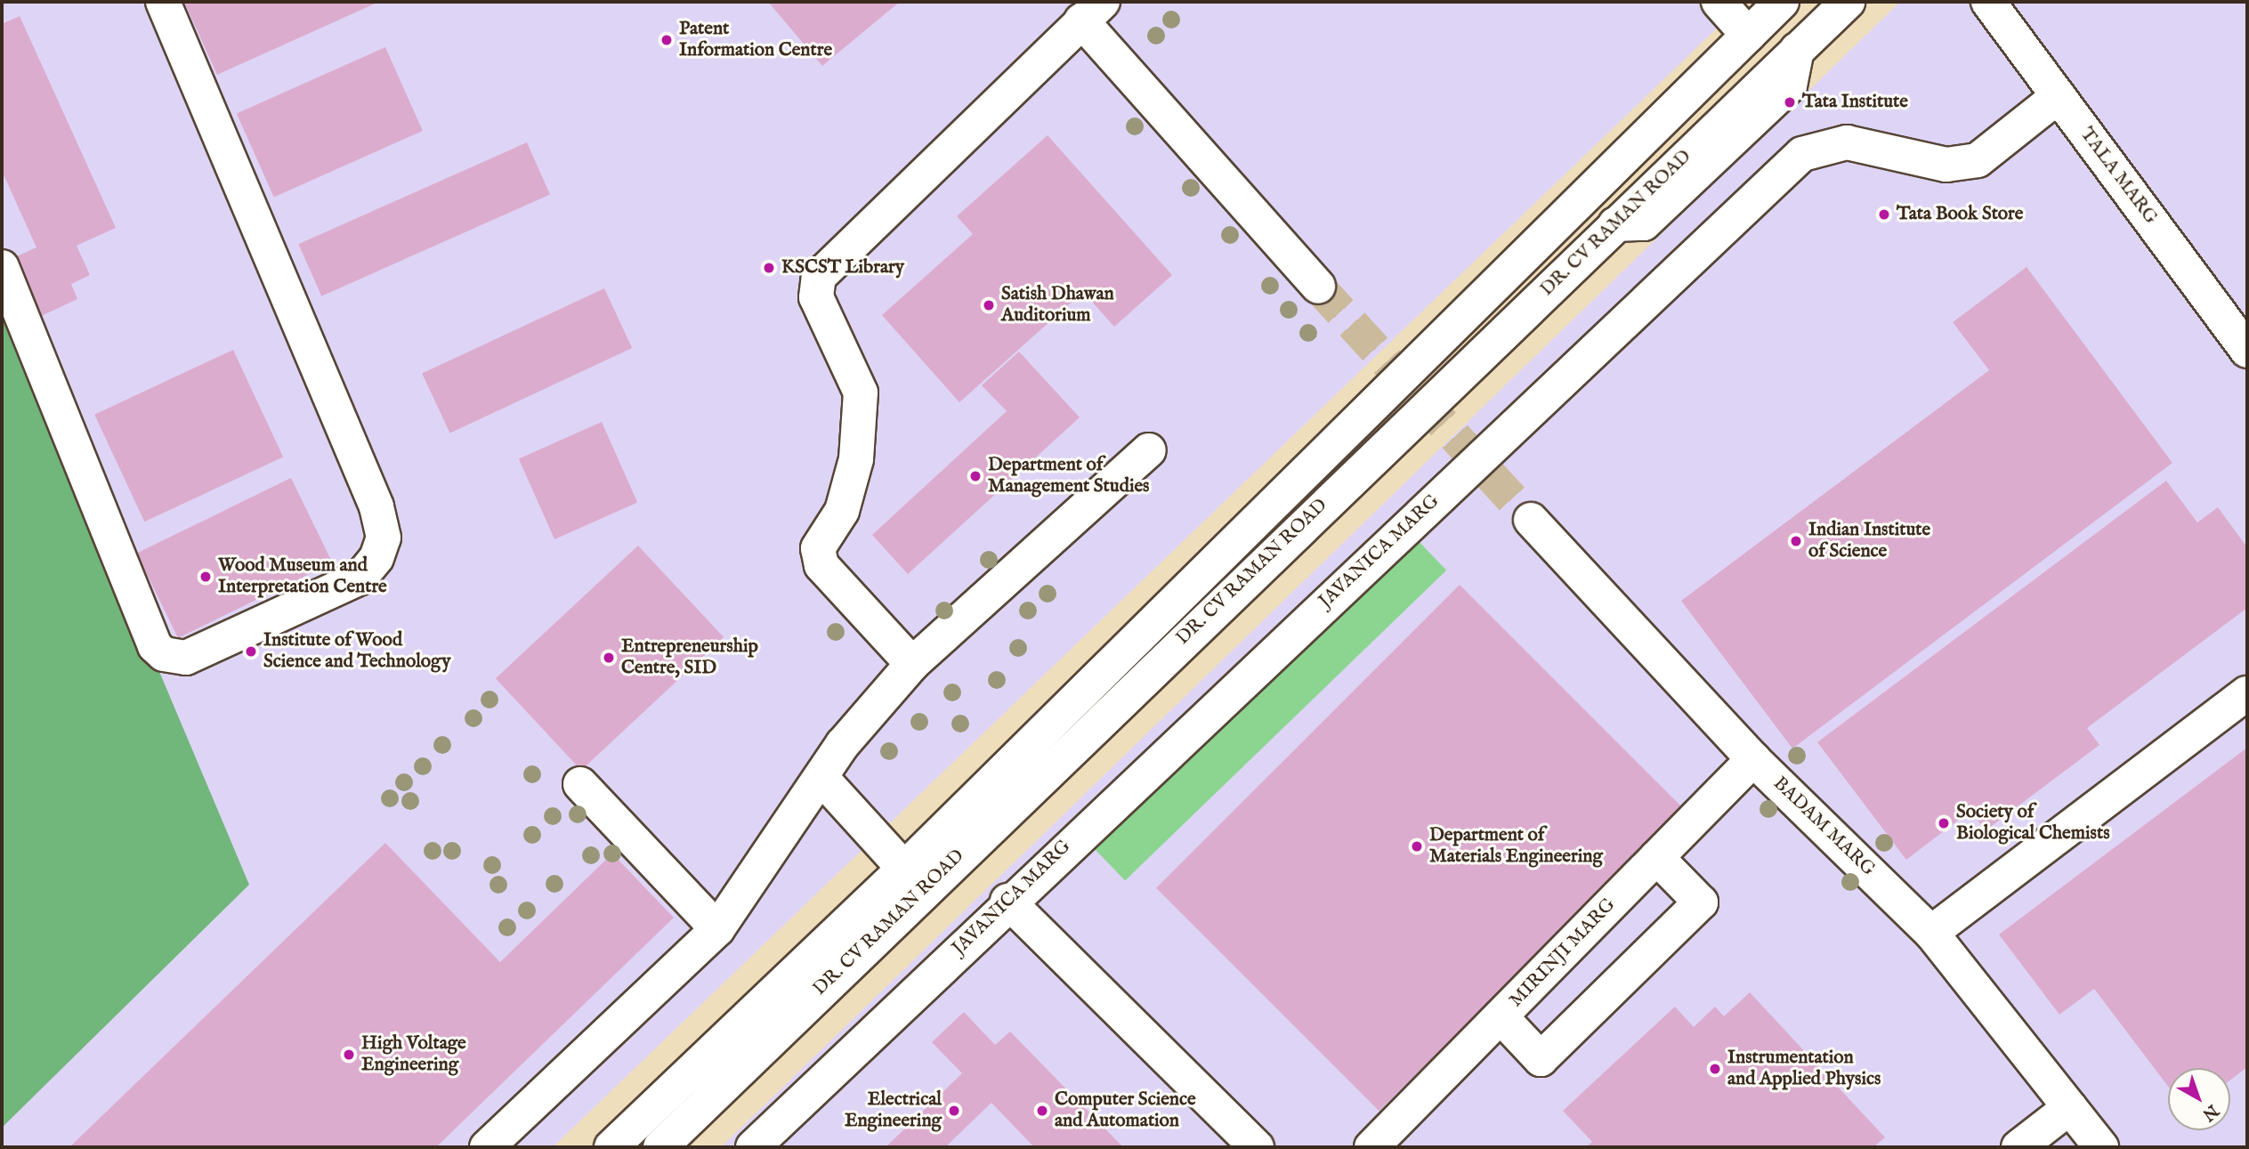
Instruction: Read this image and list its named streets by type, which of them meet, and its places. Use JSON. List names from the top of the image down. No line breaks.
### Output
{"streets":{"main road":["TALA MARG","DR. CV RAMAN ROAD","JAVANICA MARG","BADAM MARG","MIRINJI MARG"]},"crossings":[["TALA MARG","JAVANICA MARG"],["BADAM MARG","MIRINJI MARG"]],"places":["Patent Information Centre","Tata Institute","Tata Book Store","KSCST Library","Satish Dhawan Auditorium","Department of Management Studies","Indian Institute of Science","Wood Museum and Interpretation Centre","Institute of Wood Science and Technology","Entrepreneurship Centre, SID","Society of Biological Chemists","Department of Materials Engineering","High Voltage Engineering","Instrumentation and Applied Physics","Electrical Engineering","Computer Science and Automation"],"north":"bottom right"}
